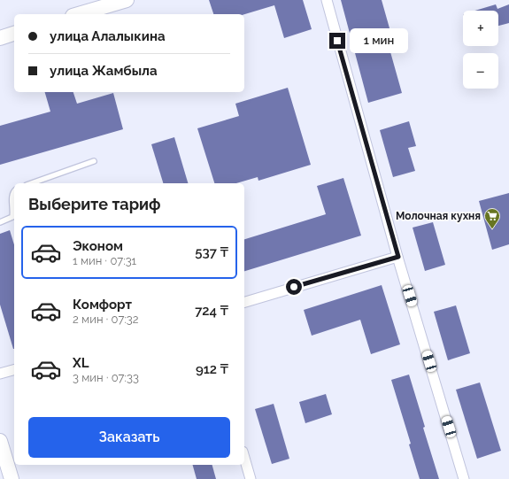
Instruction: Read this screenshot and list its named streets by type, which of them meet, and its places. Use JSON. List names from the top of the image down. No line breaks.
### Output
{"places":{"supermarket":["Молочная кухня"]},"page":{"map_buttons":["+","−"],"banner":["улица Алалыкина","улица Жамбыла"],"bubble":"1 мин","heading":"Выберите тариф","list":[{"name":"Эконом","note":"1 мин · 07:31","value":"537 ₸"},{"name":"Комфорт","note":"2 мин · 07:32","value":"724 ₸"},{"name":"XL","note":"3 мин · 07:33","value":"912 ₸"}],"buttons":"Заказать"}}
